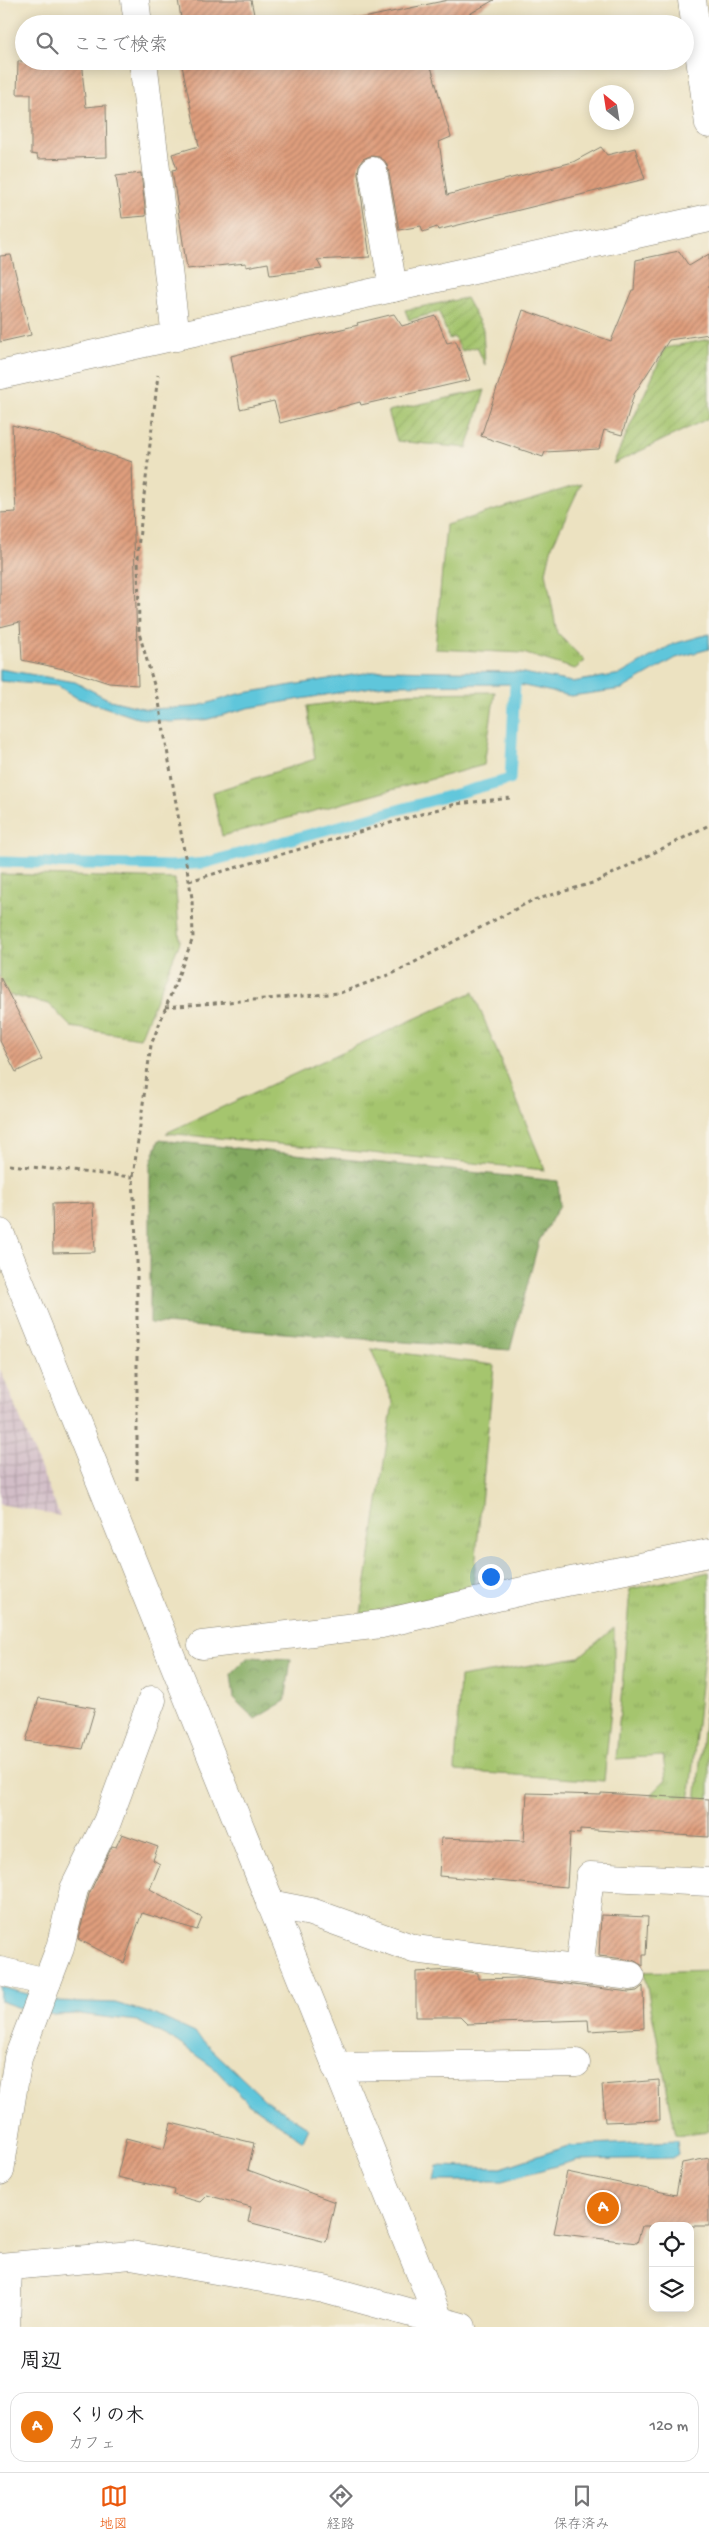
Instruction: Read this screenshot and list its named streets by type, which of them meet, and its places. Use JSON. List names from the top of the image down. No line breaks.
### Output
{"north":"top left","page":{"search":"ここで検索","pins":"A","heading":"周辺","list":[{"mark":"A","name":"くりの木","note":"カフェ","value":"120 m"}],"nav":["地図","経路","保存済み"]}}
